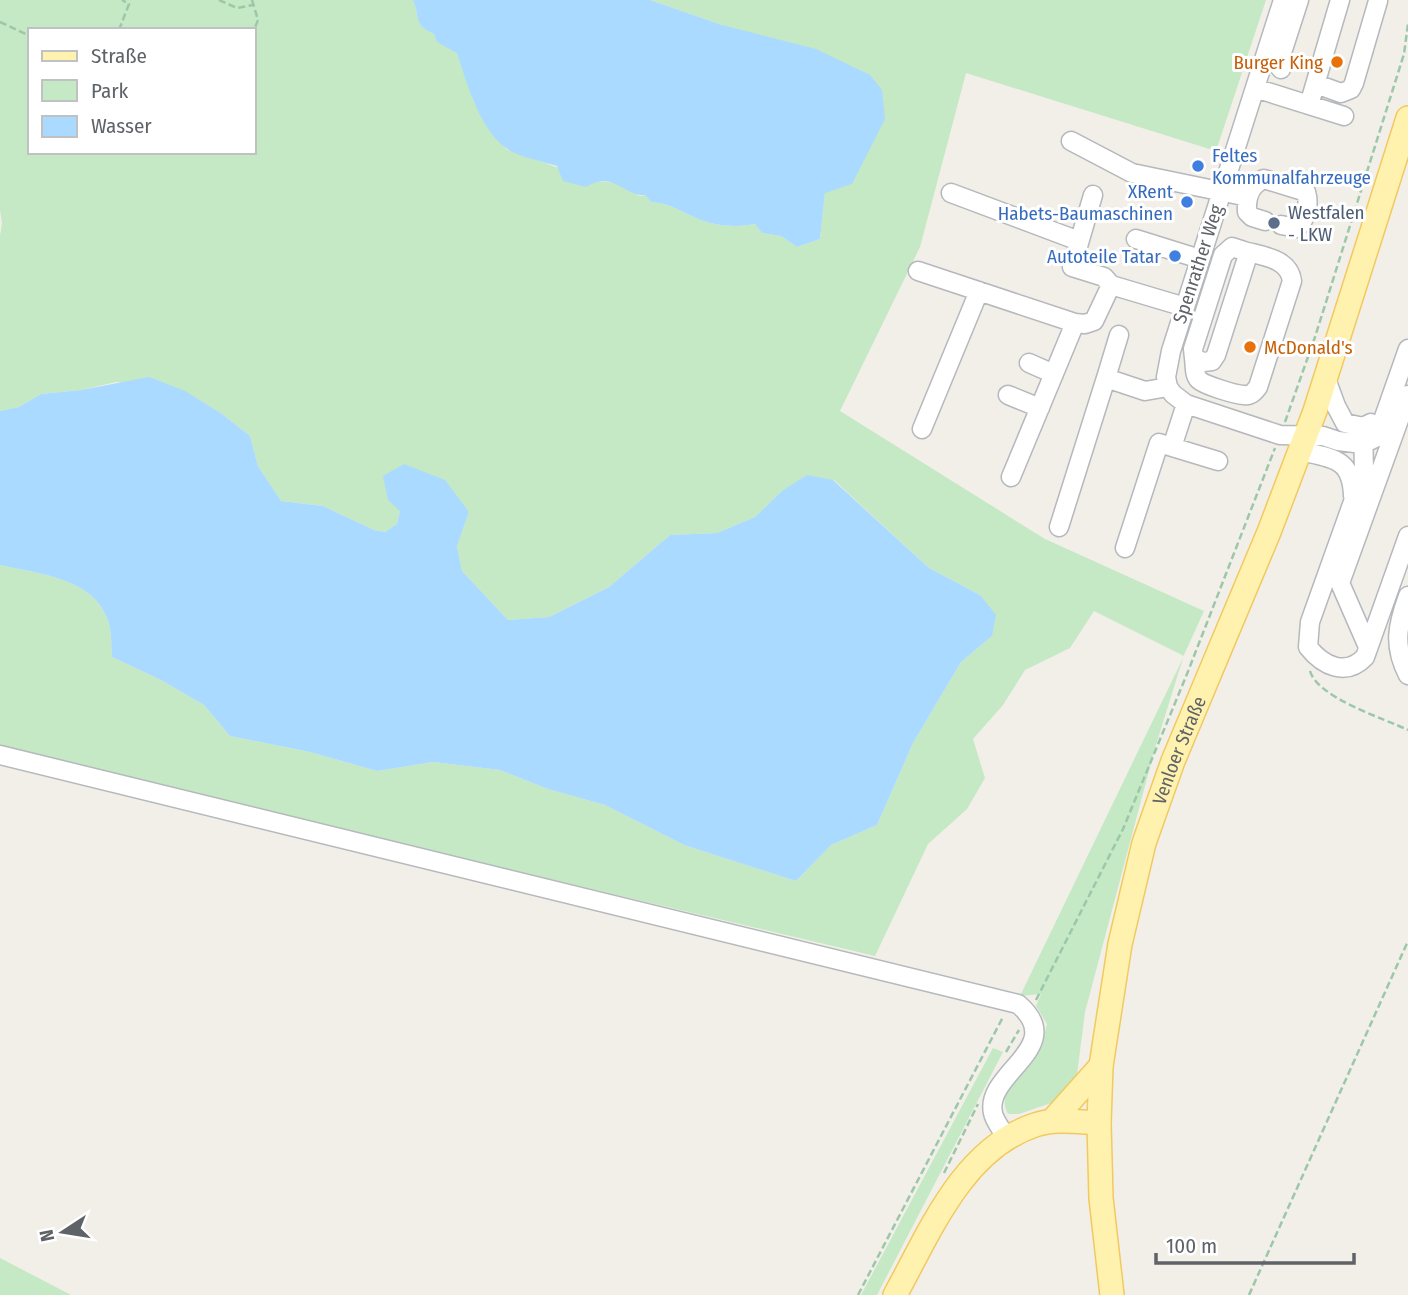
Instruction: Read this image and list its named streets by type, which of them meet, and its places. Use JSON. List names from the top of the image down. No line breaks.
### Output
{"streets":{"main road":["Venloer Straße"],"street":["Spenrather Weg"]},"places":["Burger King","Feltes Kommunalfahrzeuge","XRent Habets-Baumaschinen","Westfalen - LKW","Autoteile Tatar","McDonald's"],"legend":["Straße","Park","Wasser"],"scale_bar":"100 m","north":"left"}
